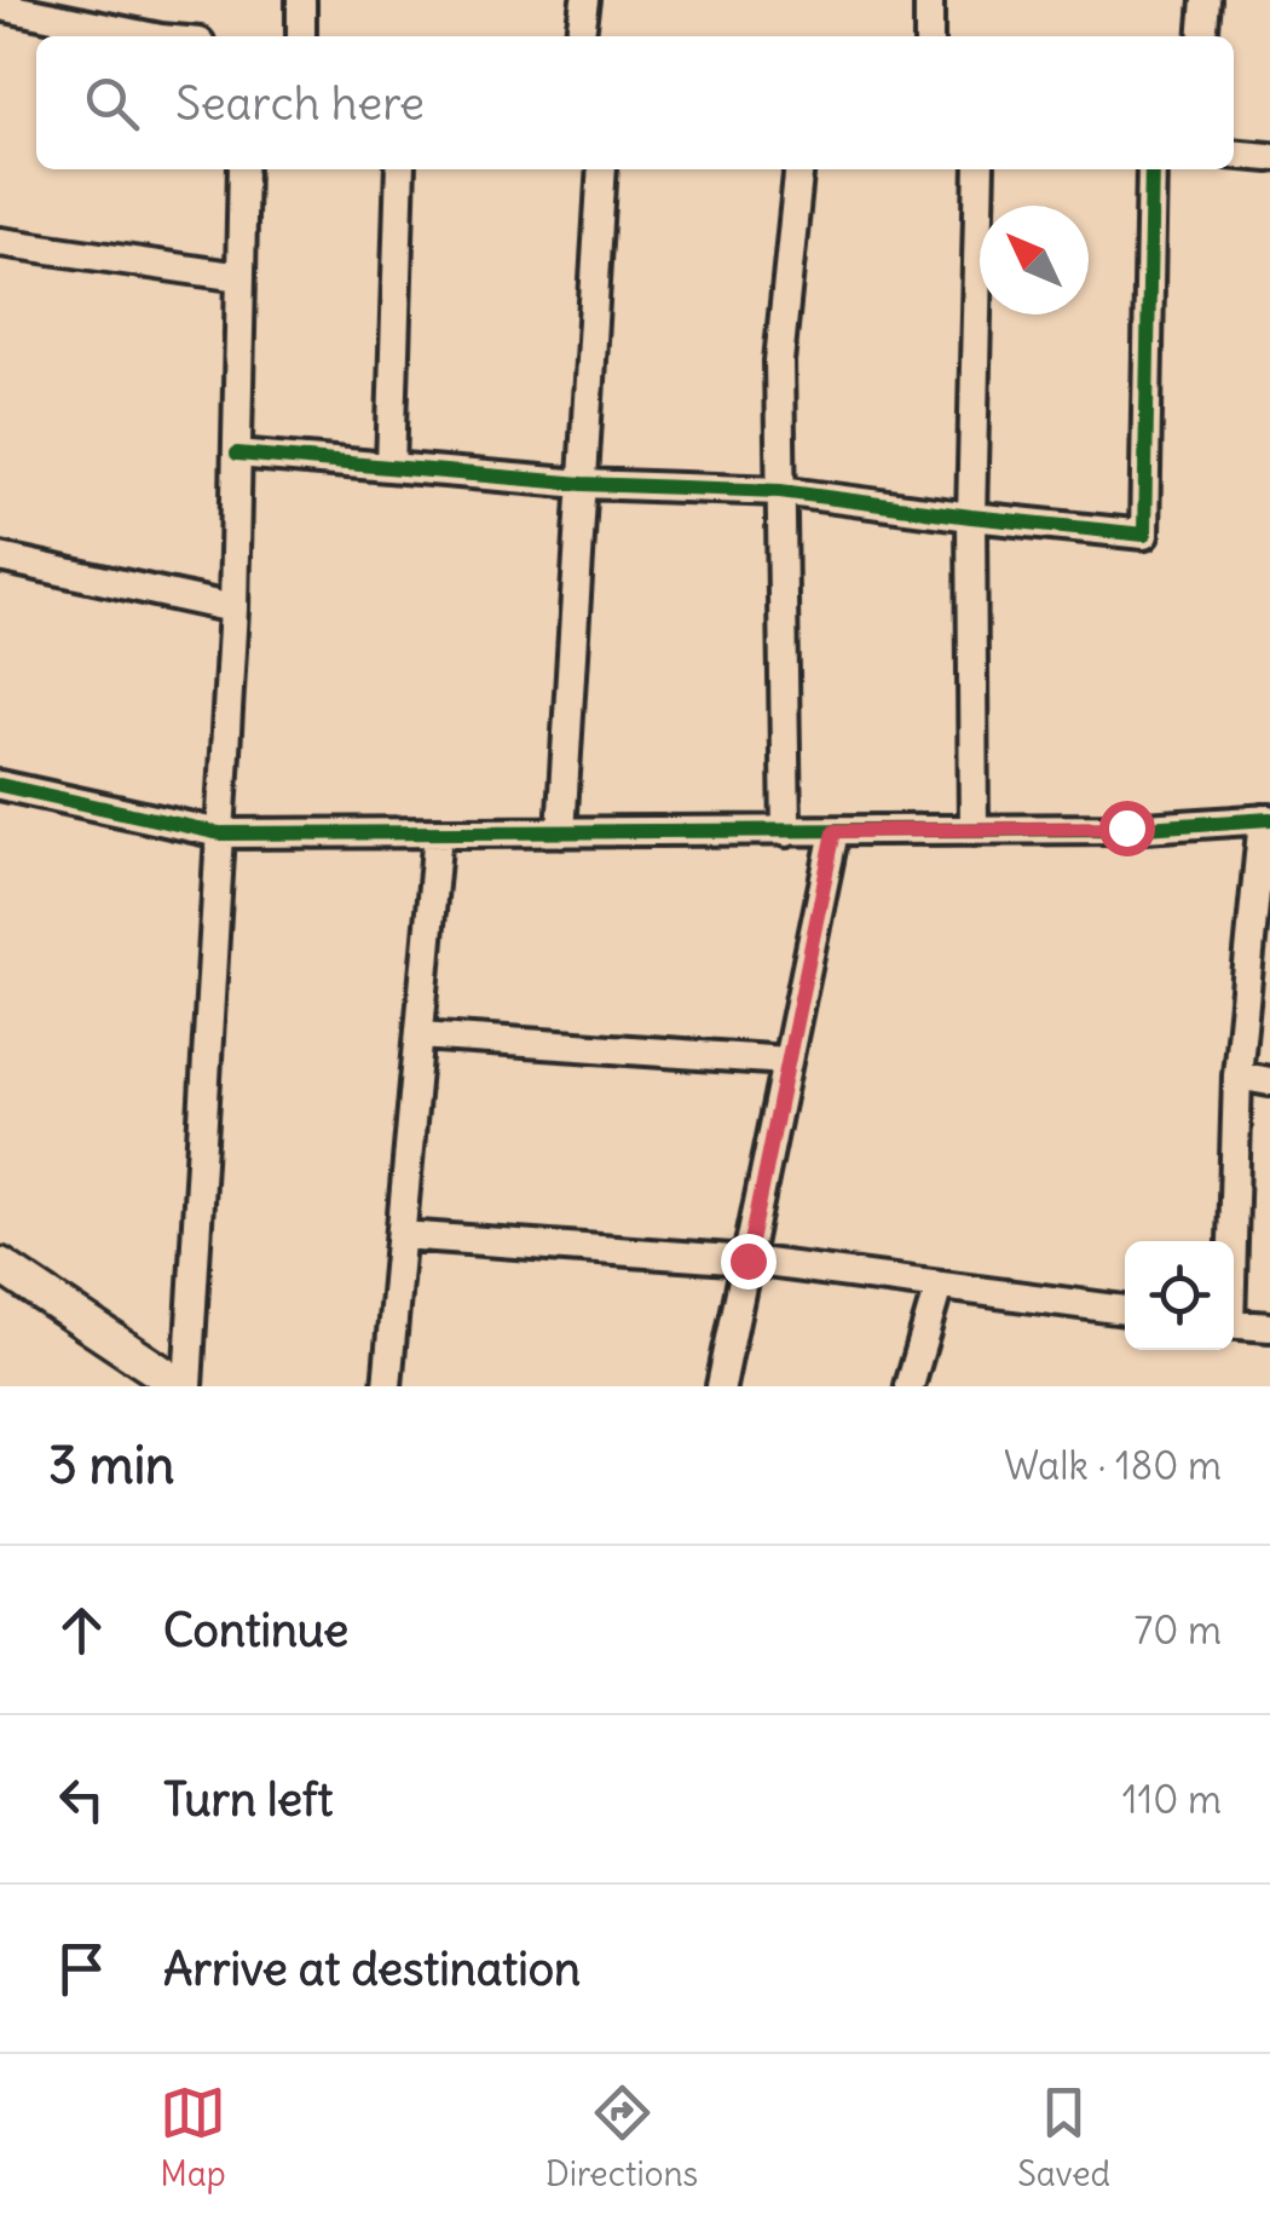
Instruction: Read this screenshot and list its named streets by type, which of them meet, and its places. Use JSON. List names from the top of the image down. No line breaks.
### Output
{"north":"top left","page":{"search":"Search here","heading":["3 min","Walk · 180 m"],"list":[["Continue","70 m"],["Turn left","110 m"],"Arrive at destination"],"nav":["Map","Directions","Saved"]}}
